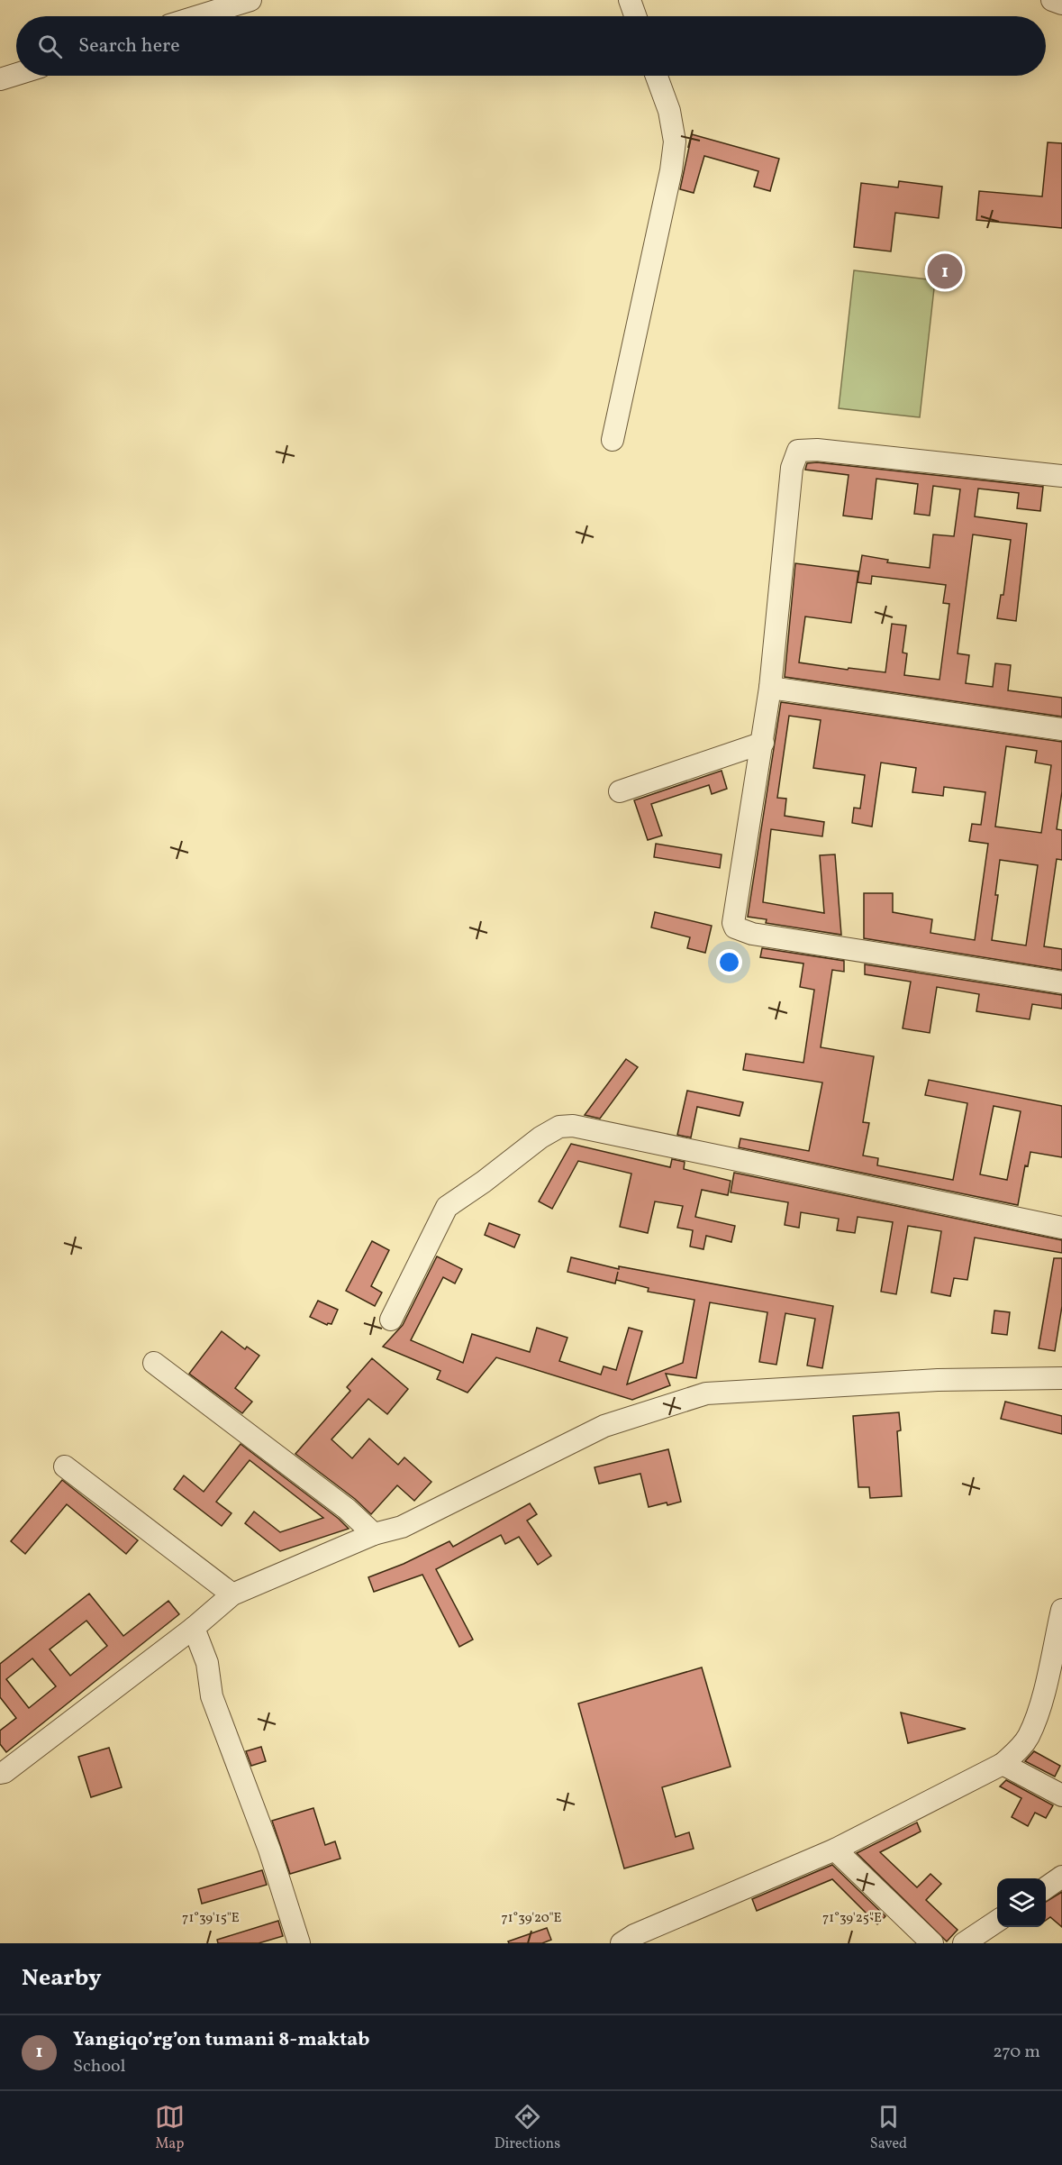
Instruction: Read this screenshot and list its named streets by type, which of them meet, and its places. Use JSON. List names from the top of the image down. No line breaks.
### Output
{"page":{"search":"Search here","pins":"1","heading":"Nearby","list":[{"mark":"1","name":"Yangiqo’rg’on tumani 8-maktab","note":"School","value":"270 m"}],"nav":["Map","Directions","Saved"]},"coordinates":["71°39'15\"E","71°39'20\"E","71°39'25\"E"]}
